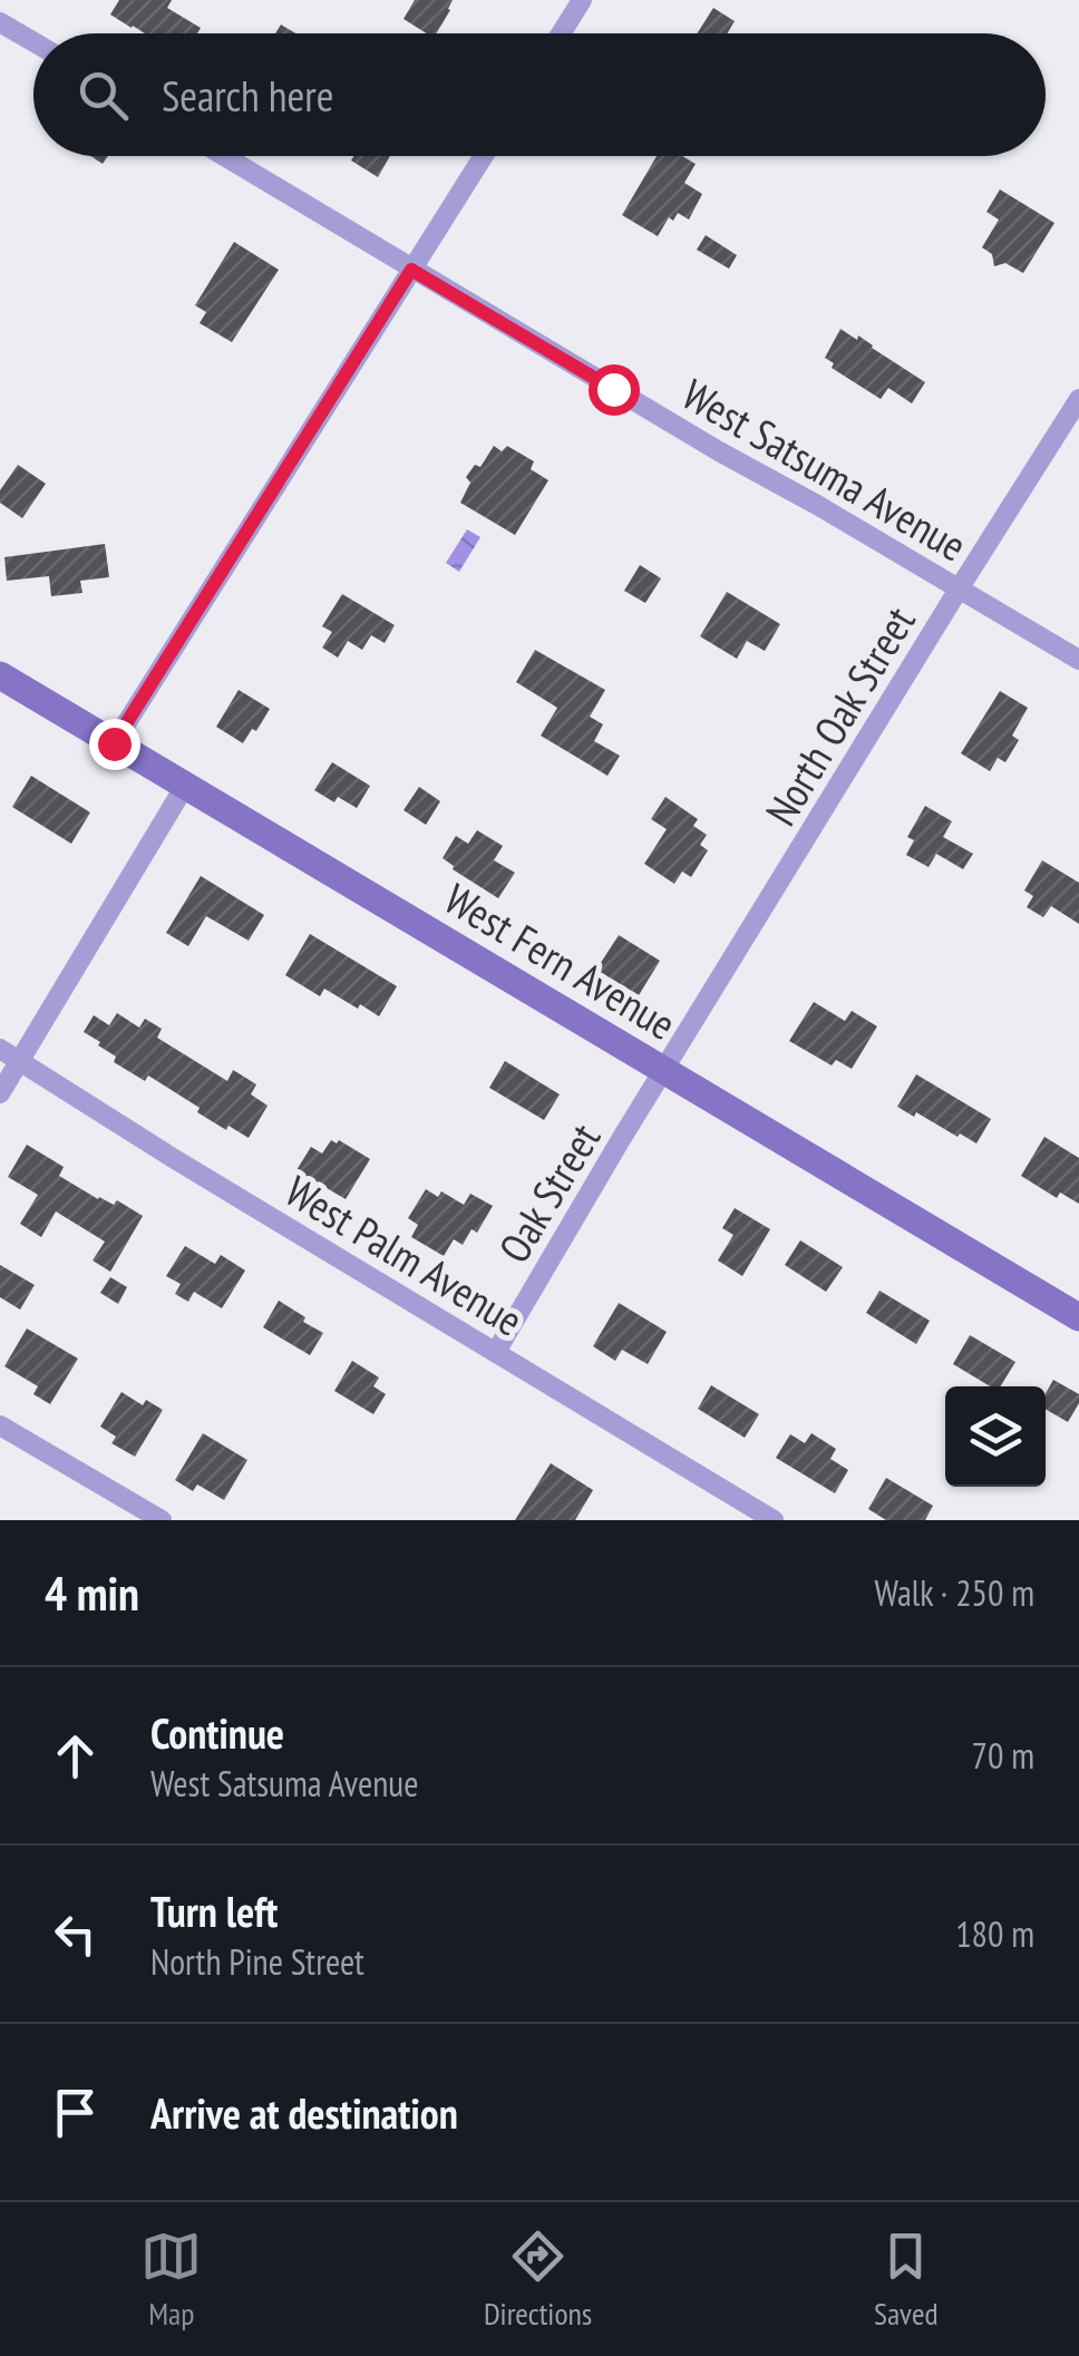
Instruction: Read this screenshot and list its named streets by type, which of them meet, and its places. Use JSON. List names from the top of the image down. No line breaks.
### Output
{"streets":{"street":["West Satsuma Avenue","North Oak Street","West Fern Avenue","Oak Street","West Palm Avenue"]},"crossings":[["West Satsuma Avenue","North Oak Street"],["North Oak Street","West Fern Avenue"],["North Oak Street","Oak Street"],["West Fern Avenue","Oak Street"],["Oak Street","West Palm Avenue"]],"page":{"search":"Search here","heading":["4 min","Walk · 250 m"],"list":[["Continue","West Satsuma Avenue","70 m"],["Turn left","North Pine Street","180 m"],"Arrive at destination"],"nav":["Map","Directions","Saved"]}}
